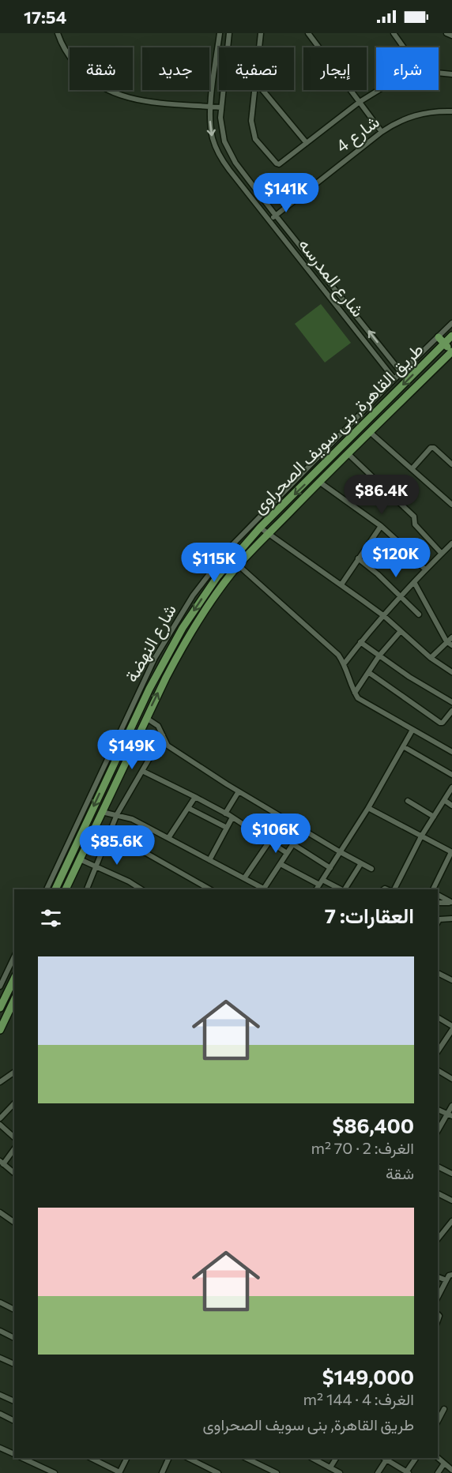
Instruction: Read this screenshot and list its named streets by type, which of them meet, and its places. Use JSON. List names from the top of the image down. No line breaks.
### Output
{"streets":{"main road":["طريق القاهرة, بنى سويف الصحراوى"],"street":["شارع 4","شارع المدرسه","شارع النهضة"]},"crossings":[["شارع 4","شارع المدرسه"],["طريق القاهرة, بنى سويف الصحراوى","شارع النهضة"]],"page":{"status":"17:54","chip":["شراء","إيجار","تصفية","جديد","شقة"],"price":["$141K","$86.4K","$120K","$115K","$149K","$106K","$85.6K"],"heading":"العقارات: 7","list":[{"name":"$86,400","note":"الغرف: 2 · 70 m² · شقة"},{"name":"$149,000","note":"الغرف: 4 · 144 m² · طريق القاهرة, بنى سويف الصحراوى"}]}}
